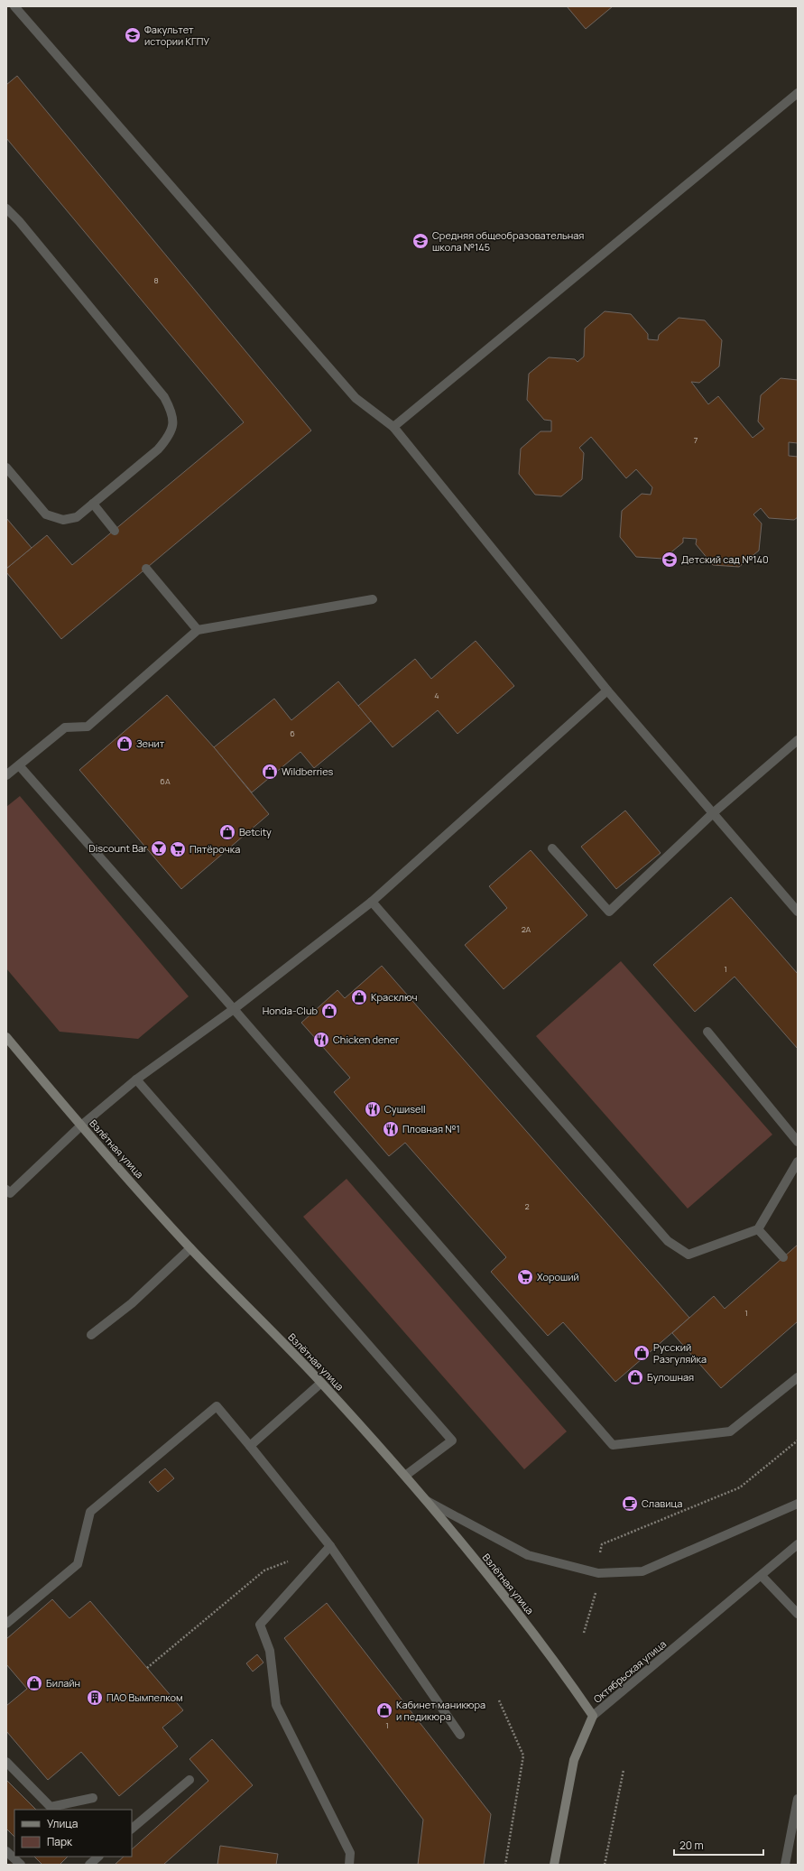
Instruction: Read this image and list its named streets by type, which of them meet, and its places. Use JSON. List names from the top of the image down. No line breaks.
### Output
{"streets":{"main road":["Взлётная улица","Октябрьская улица"]},"crossings":[["Взлётная улица","Октябрьская улица"]],"places":{"school or university":["Факультет истории КГПУ","Средняя общеобразовательная школа №145","Детский сад №140"],"shop":["Зенит","Wildberries","Betcity","Красключ","Honda-Club","Русский Разгуляйка","Булошная","Билайн","Кабинет маникюра и педикюра"],"bar":["Discount Bar"],"supermarket":["Пятёрочка","Хороший"],"restaurant":["Chicken dener","Сушиsell","Пловная №1"],"cafe":["Славица"],"building":["ПАО Вымпелком"]},"house_numbers":["8","7","4","6","6А","2А","1","2","1","1"],"legend":["Улица","Парк"],"scale_bar":"20 m"}
